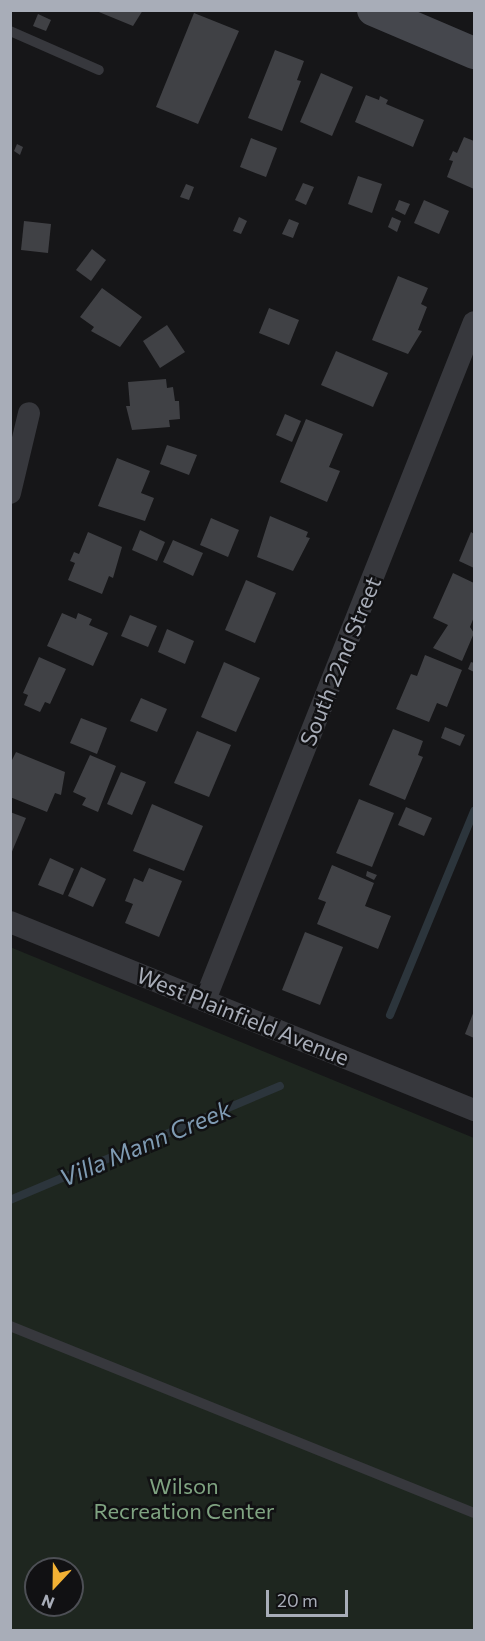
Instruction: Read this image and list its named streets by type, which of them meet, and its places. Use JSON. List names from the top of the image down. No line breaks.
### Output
{"streets":{"street":["South 22nd Street","West Plainfield Avenue"]},"crossings":[["South 22nd Street","West Plainfield Avenue"]],"water":["Villa Mann Creek"],"parks":["Wilson Recreation Center"],"scale_bar":"20 m","north":"bottom"}
